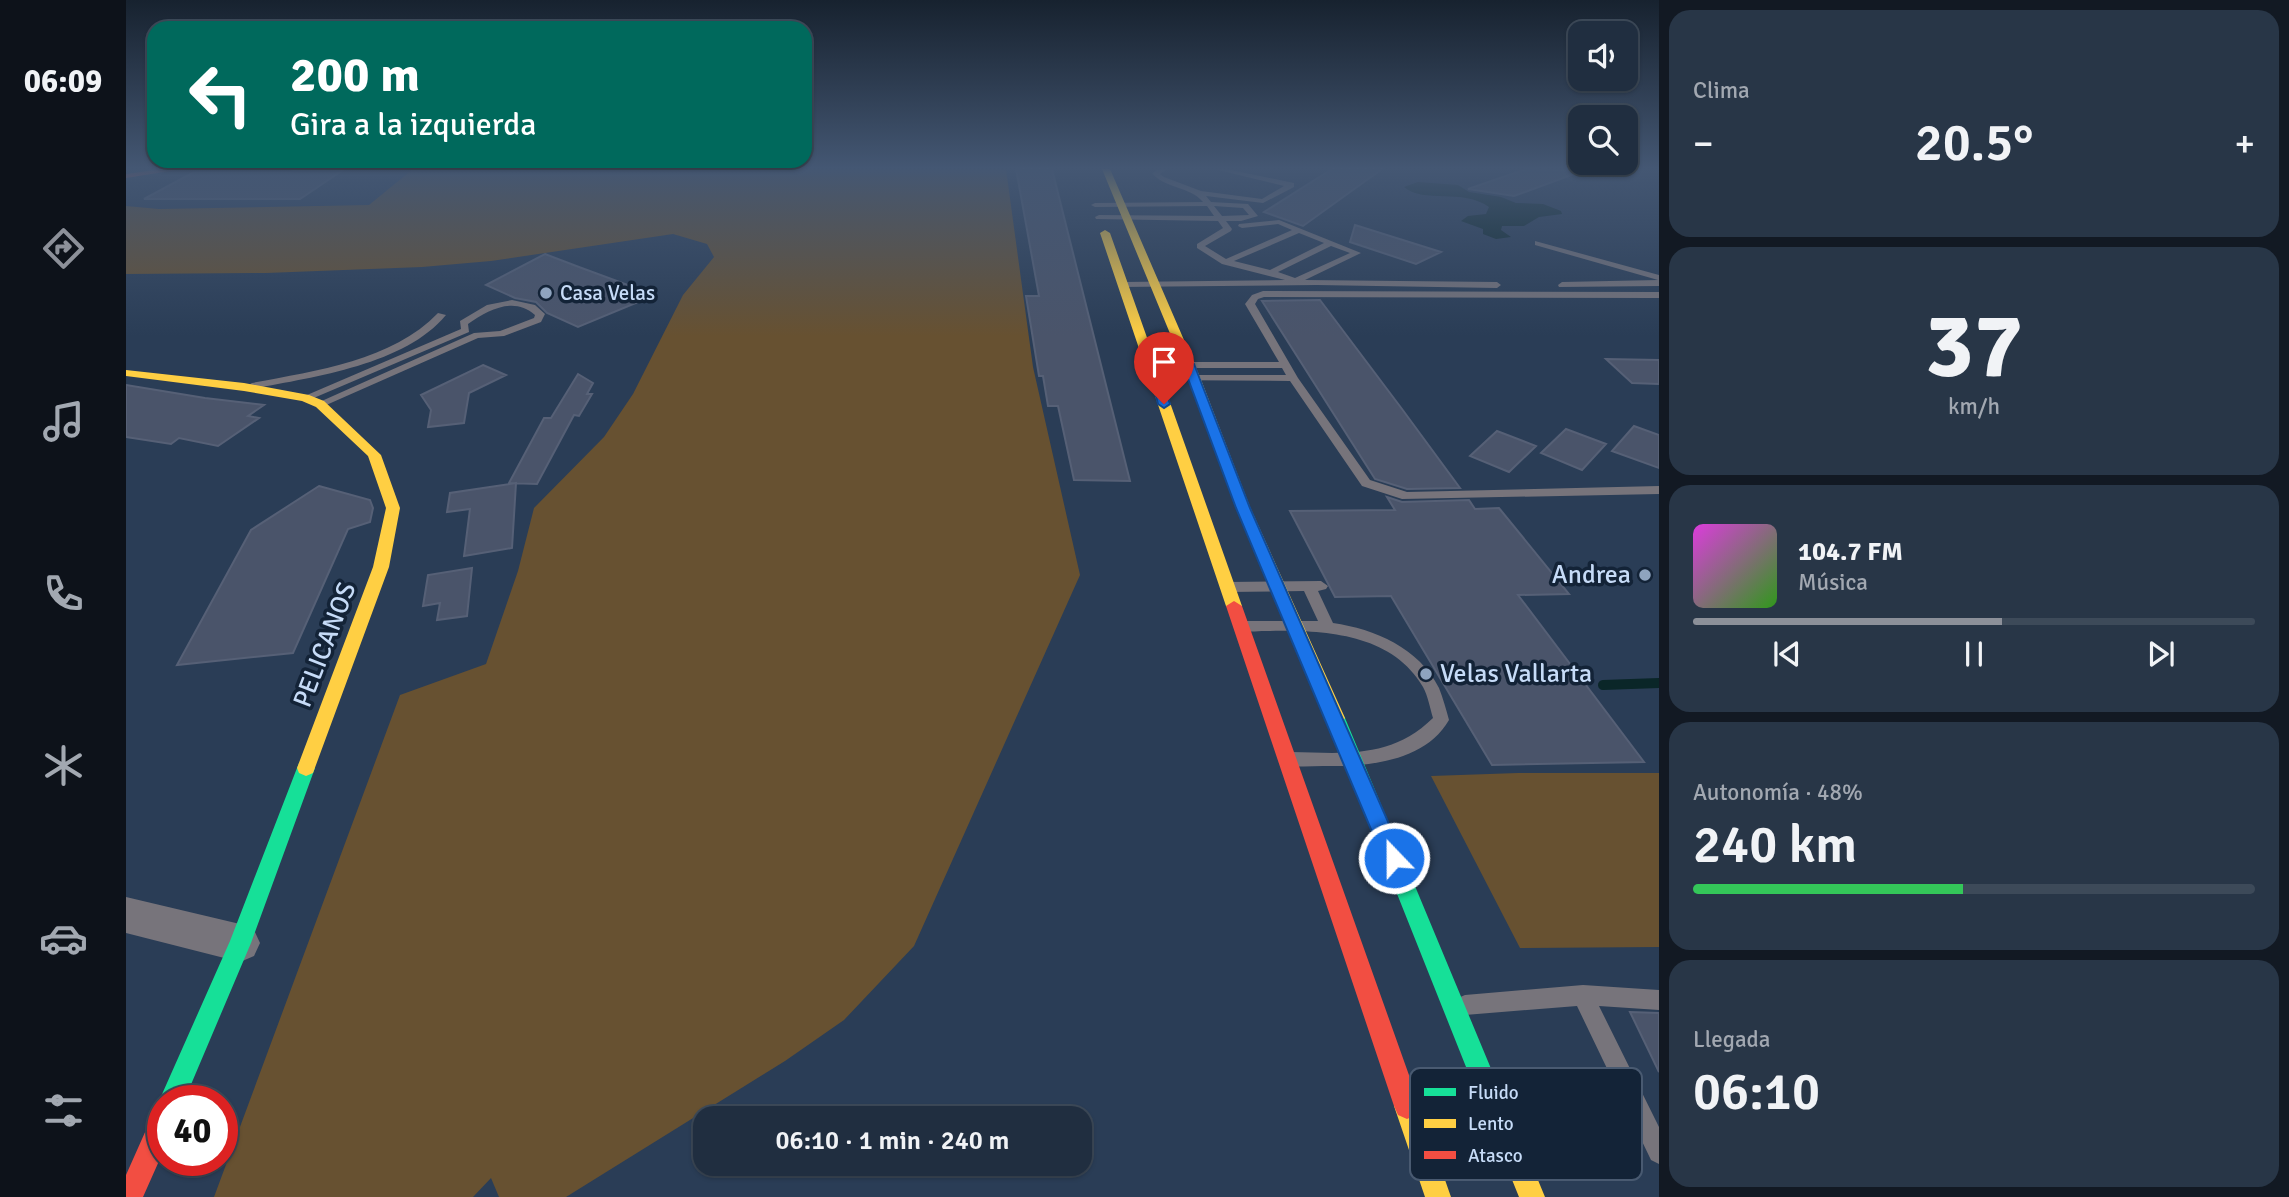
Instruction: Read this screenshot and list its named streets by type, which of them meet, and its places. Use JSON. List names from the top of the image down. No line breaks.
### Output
{"streets":{"street":["PELICANOS"]},"places":["Casa Velas","Andrea","Velas Vallarta"],"legend":["Fluido","Lento","Atasco"],"page":{"tabs":"06:09","tile":["Clima",["37","km/h"],["Autonomía · 48%","240 km"],["Llegada","06:10"]],"turn":["200 m","Gira a la izquierda"],"heat":["−","20.5°","+"],"song":["104.7 FM","Música"],"limit":"40","trip":"06:10 · 1 min · 240 m"}}
